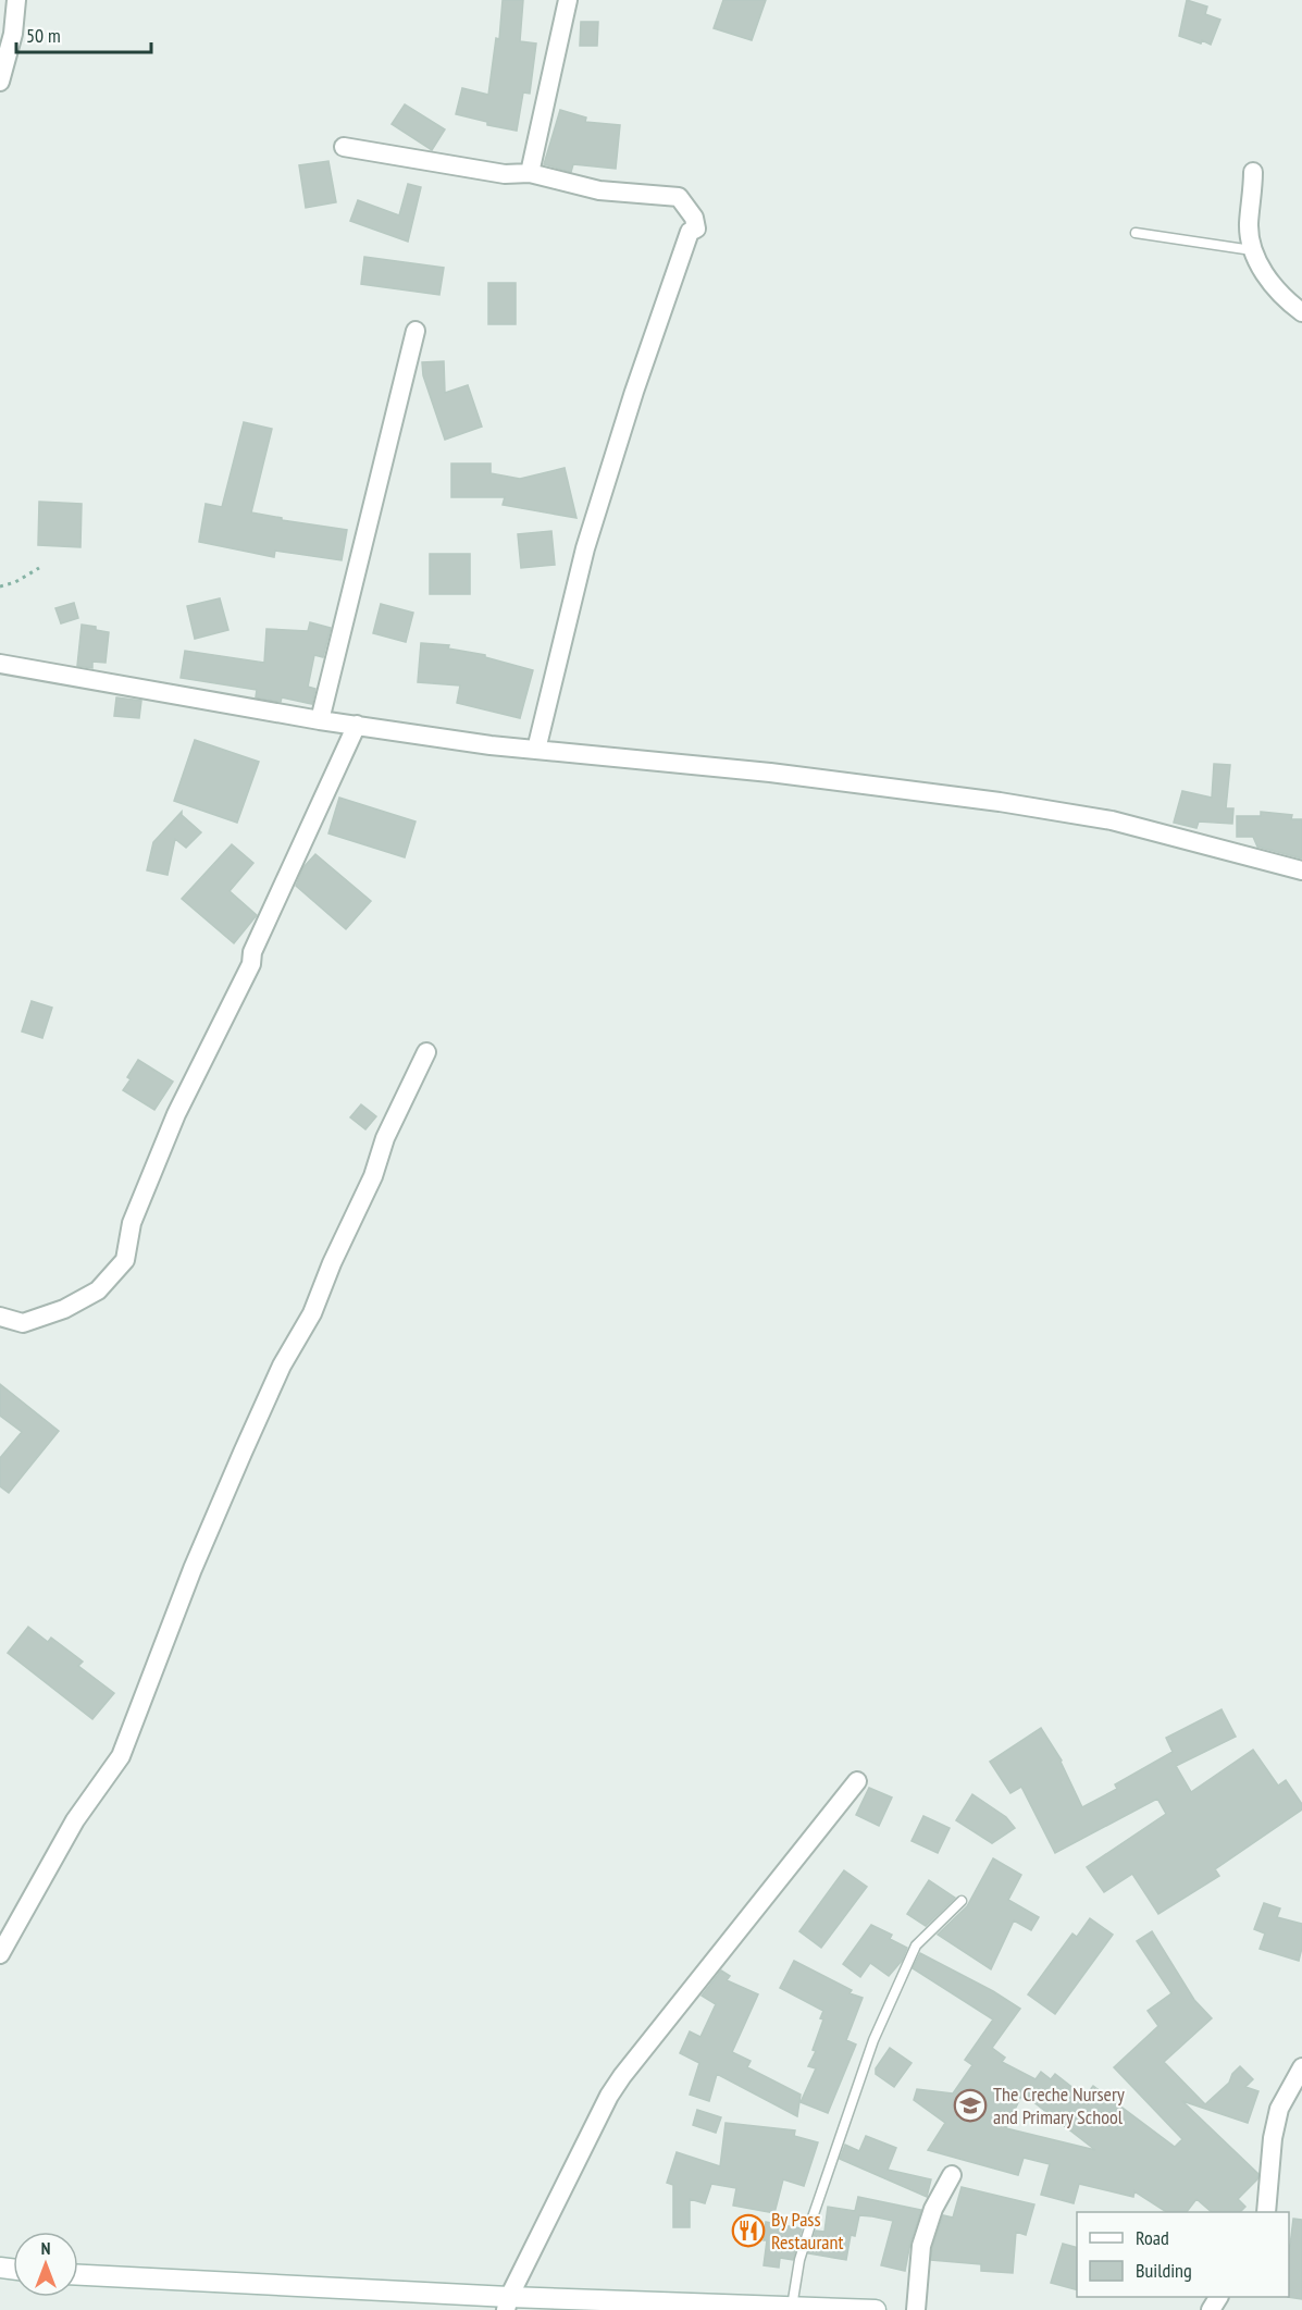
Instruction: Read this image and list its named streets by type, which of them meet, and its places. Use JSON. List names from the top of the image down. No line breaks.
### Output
{"places":{"school or university":["The Creche Nursery and Primary School"],"restaurant":["By Pass Restaurant"]},"legend":["Road","Building"],"scale_bar":"50 m","north":"top"}
